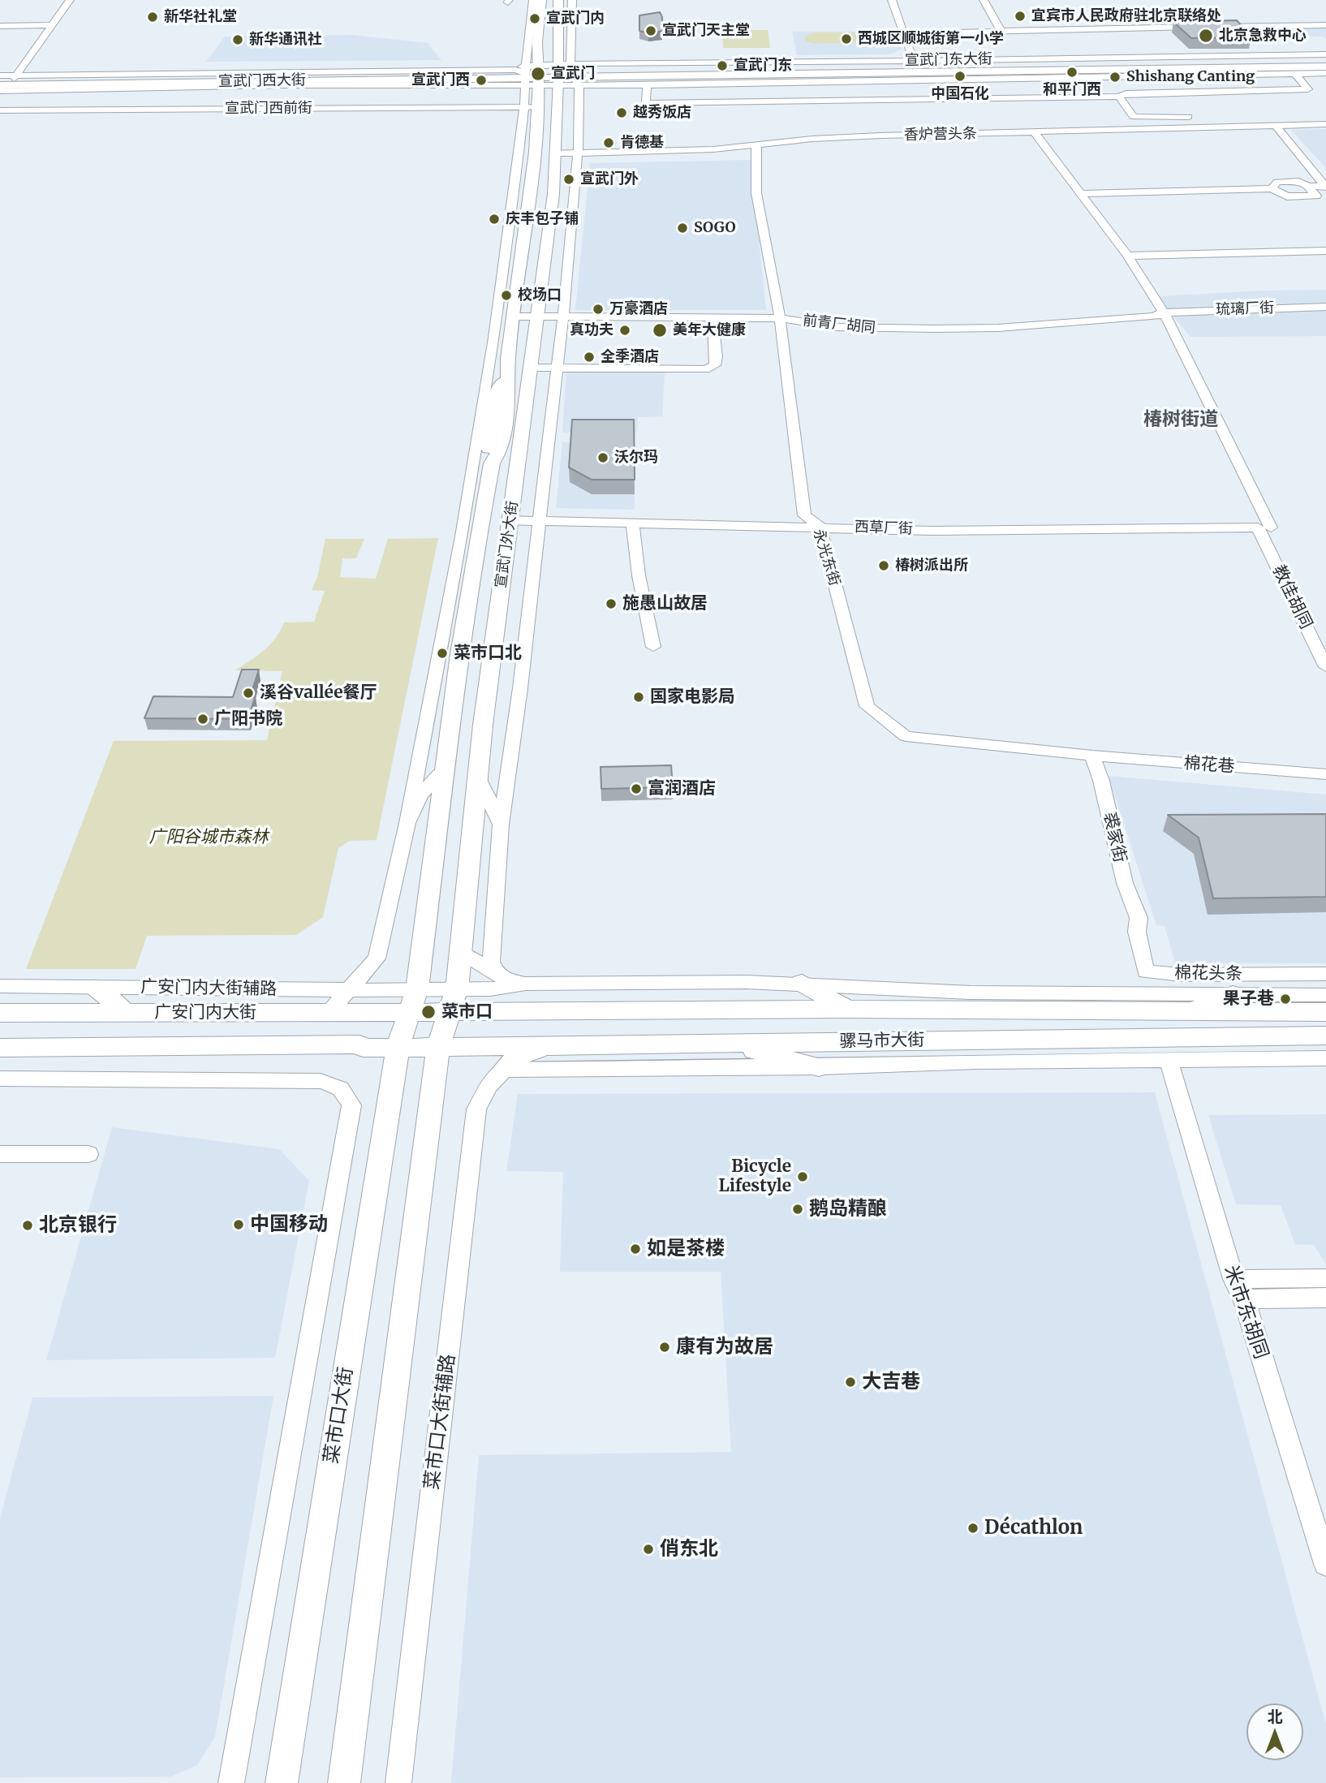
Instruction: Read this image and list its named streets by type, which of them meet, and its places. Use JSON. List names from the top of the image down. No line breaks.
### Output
{"streets":{"main road":["宣武门东大街","宣武门西大街","宣武门外大街","广安门内大街","骡马市大街","菜市口大街"],"street":["宣武门西前街","香炉营头条","琉璃厂街","前青厂胡同","西草厂街","永光东街","教佳胡同","棉花巷","裘家街","棉花头条","广安门内大街辅路","米市东胡同","菜市口大街辅路"]},"crossings":[["宣武门西大街","宣武门西前街"],["宣武门西前街","宣武门外大街"],["香炉营头条","宣武门外大街"],["香炉营头条","永光东街"],["香炉营头条","教佳胡同"],["琉璃厂街","前青厂胡同"],["琉璃厂街","教佳胡同"],["前青厂胡同","宣武门外大街"],["前青厂胡同","永光东街"],["前青厂胡同","教佳胡同"],["西草厂街","宣武门外大街"],["西草厂街","永光东街"],["西草厂街","教佳胡同"],["宣武门外大街","广安门内大街辅路"],["宣武门外大街","广安门内大街"],["宣武门外大街","骡马市大街"],["宣武门外大街","菜市口大街"],["永光东街","棉花巷"],["永光东街","裘家街"],["棉花巷","裘家街"],["裘家街","棉花头条"],["广安门内大街","骡马市大街"],["广安门内大街","菜市口大街"],["骡马市大街","米市东胡同"],["骡马市大街","菜市口大街"],["骡马市大街","菜市口大街辅路"]],"districts":["椿树街道"],"parks":["广阳谷城市森林"],"places":["宜宾市人民政府驻北京联络处","新华社礼堂","宣武门内","宣武门天主堂","北京急救中心","西城区顺城街第一小学","新华通讯社","宣武门东","和平门西","宣武门","中国石化","Shishang Canting","宣武门西","越秀饭店","肯德基","宣武门外","庆丰包子铺","SOGO","校场口","万豪酒店","真功夫","美年大健康","全季酒店","沃尔玛","椿树派出所","施愚山故居","菜市口北","溪谷vallée餐厅","国家电影局","广阳书院","富润酒店","果子巷","菜市口","Bicycle Lifestyle","鹅岛精酿","中国移动","北京银行","如是茶楼","康有为故居","大吉巷","Décathlon","俏东北"],"north":"top"}
